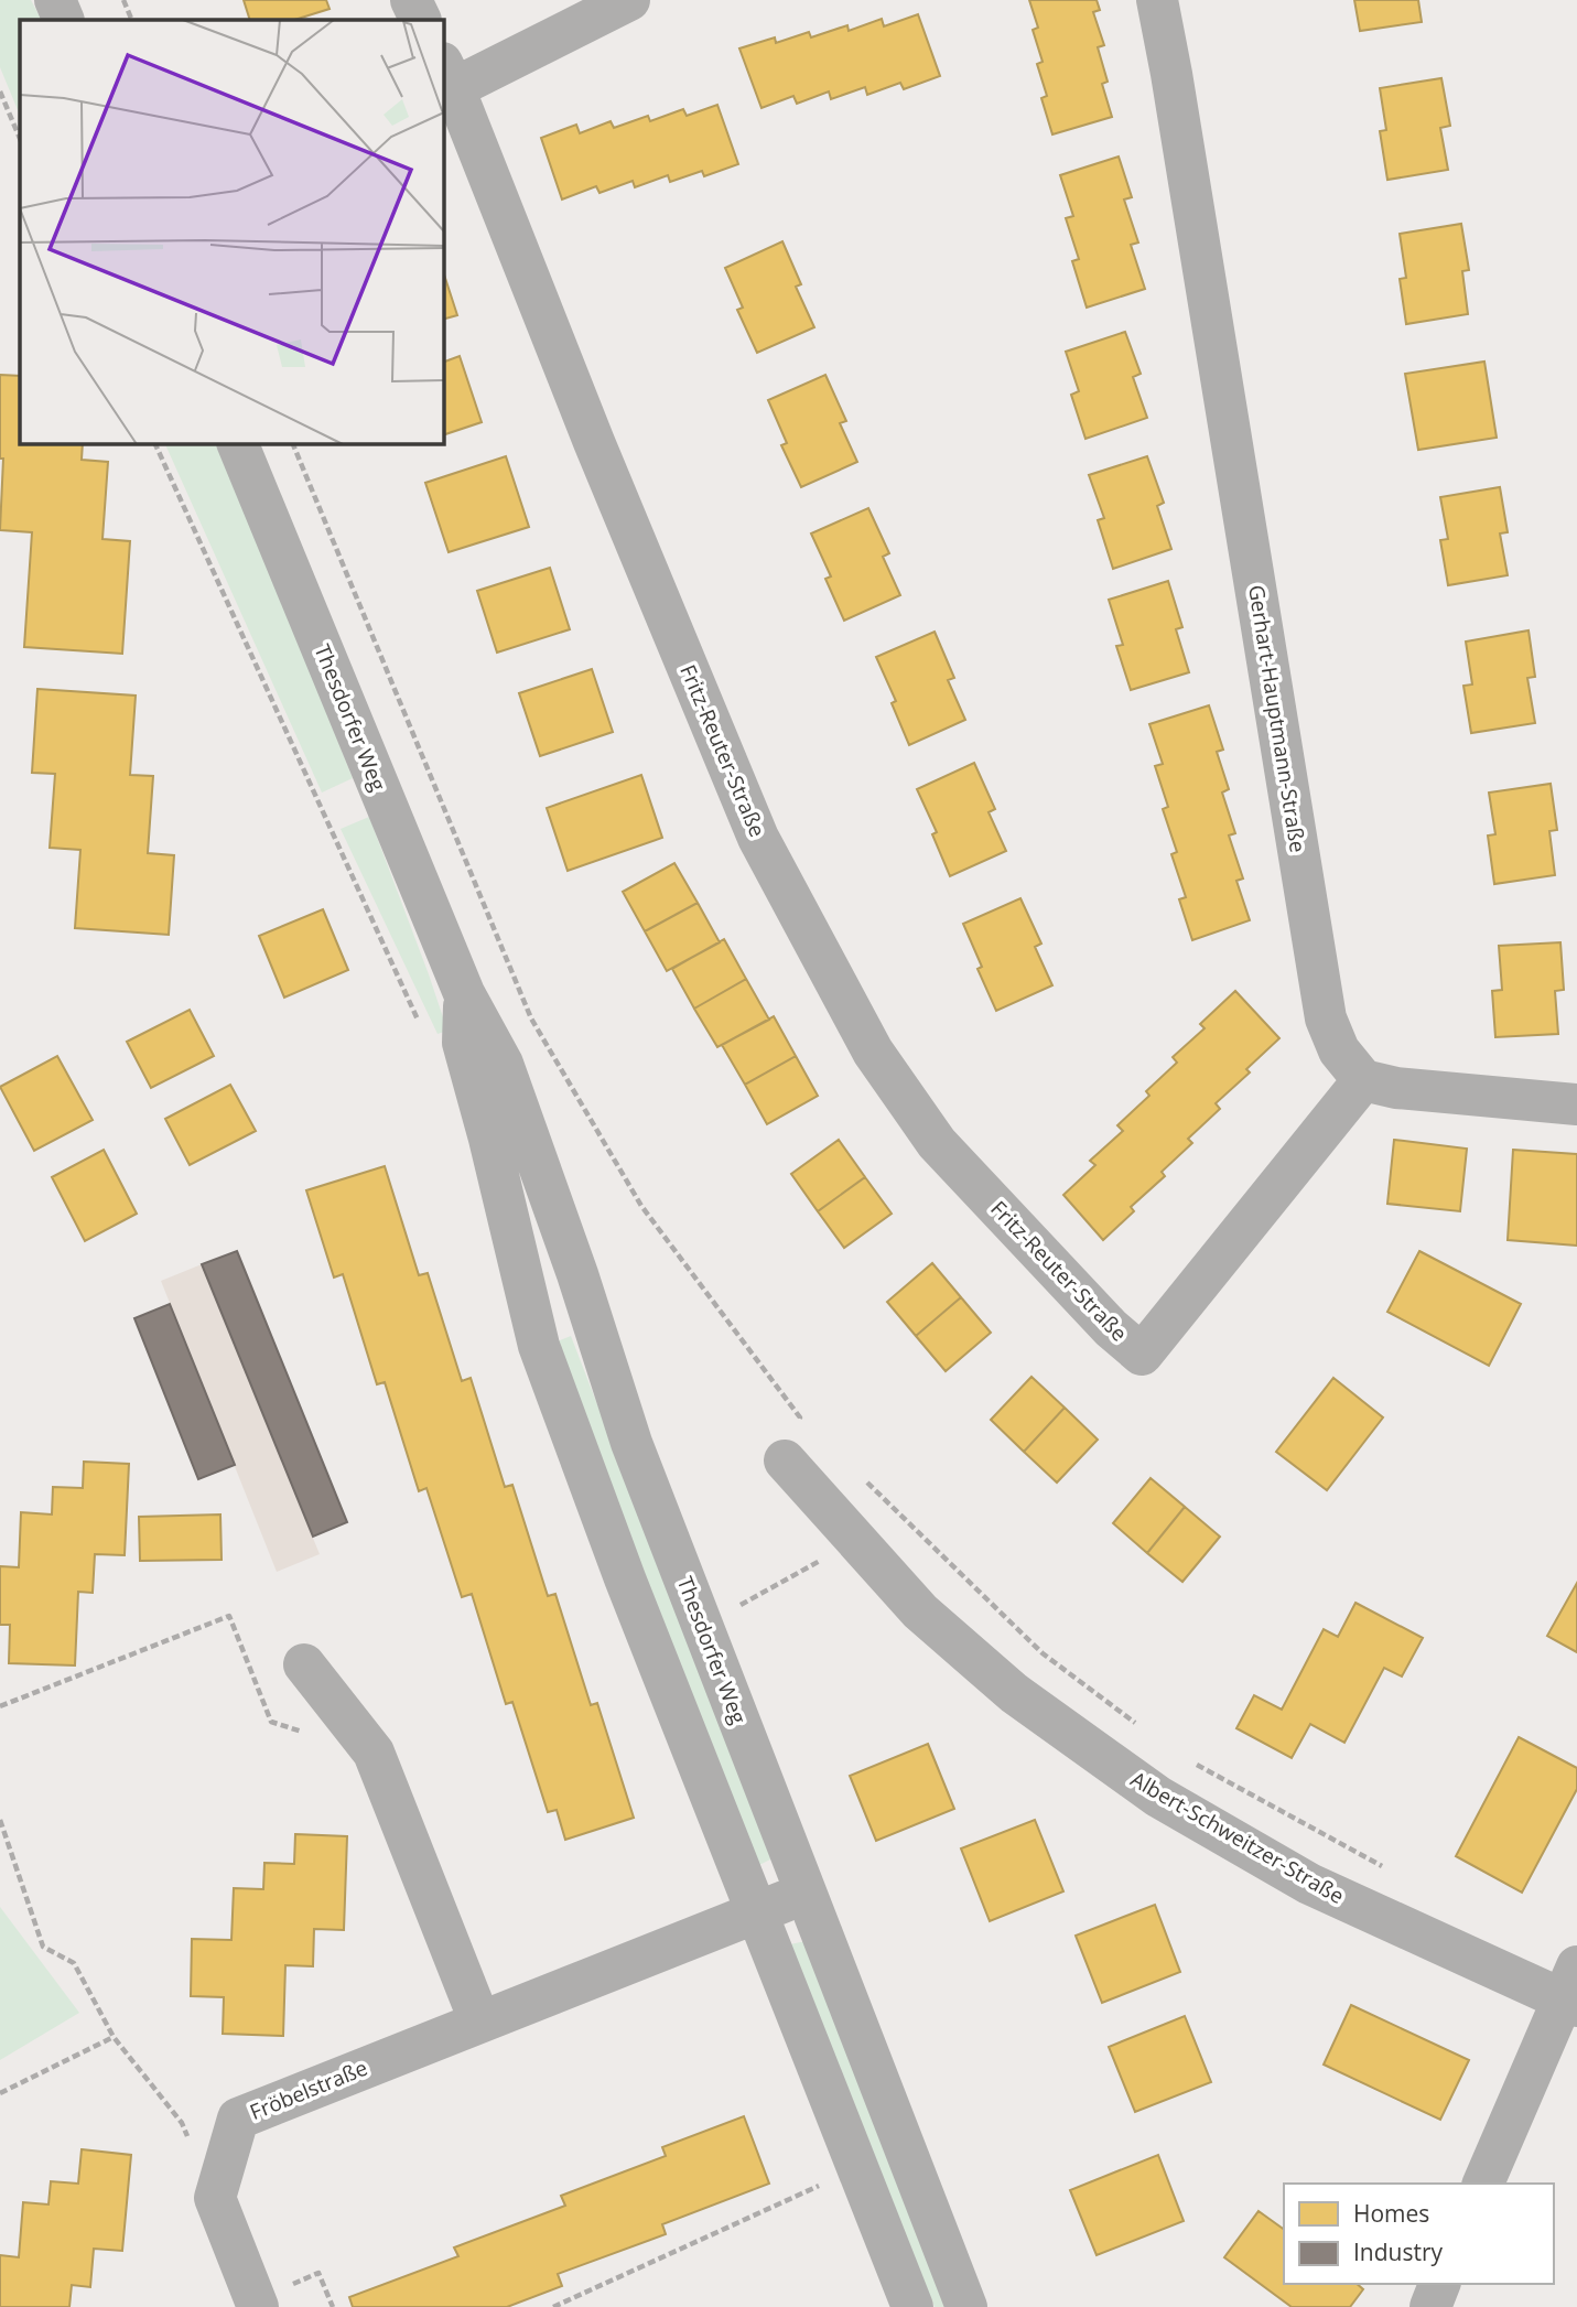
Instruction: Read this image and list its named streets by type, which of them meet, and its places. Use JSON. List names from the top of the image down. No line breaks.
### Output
{"streets":{"street":["Thesdorfer Weg","Gerhart-Hauptmann-Straße","Fritz-Reuter-Straße","Albert-Schweitzer-Straße","Fröbelstraße"]},"crossings":[["Thesdorfer Weg","Fröbelstraße"],["Gerhart-Hauptmann-Straße","Fritz-Reuter-Straße"]],"legend":["Homes","Industry"]}
